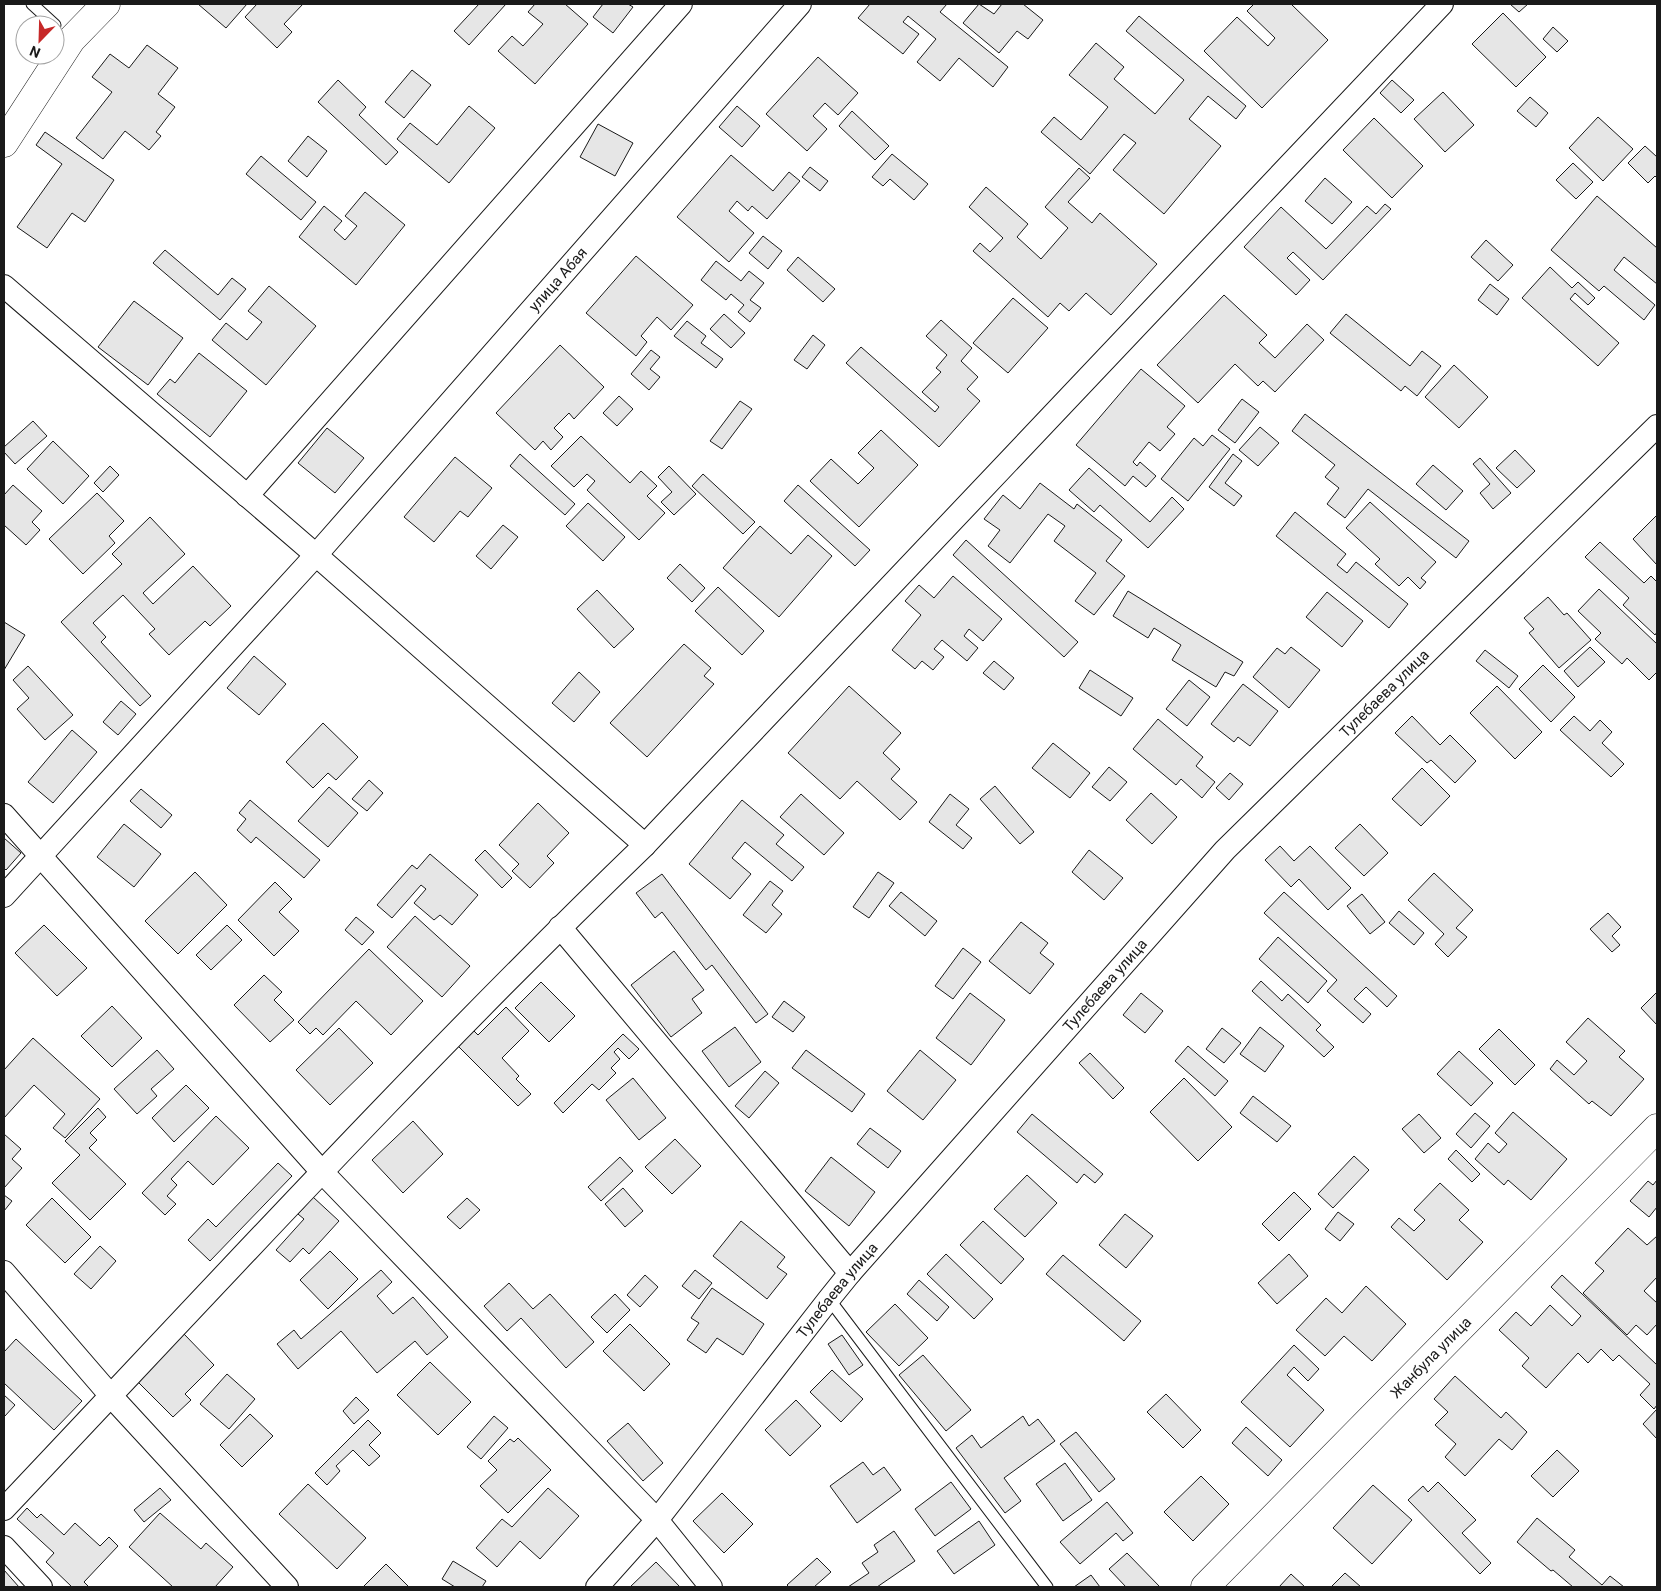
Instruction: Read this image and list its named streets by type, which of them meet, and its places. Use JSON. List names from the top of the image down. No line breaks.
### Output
{"streets":{"street":["улица Абая","Тулебаева улица","Жанбула улица"]},"north":"bottom left"}
